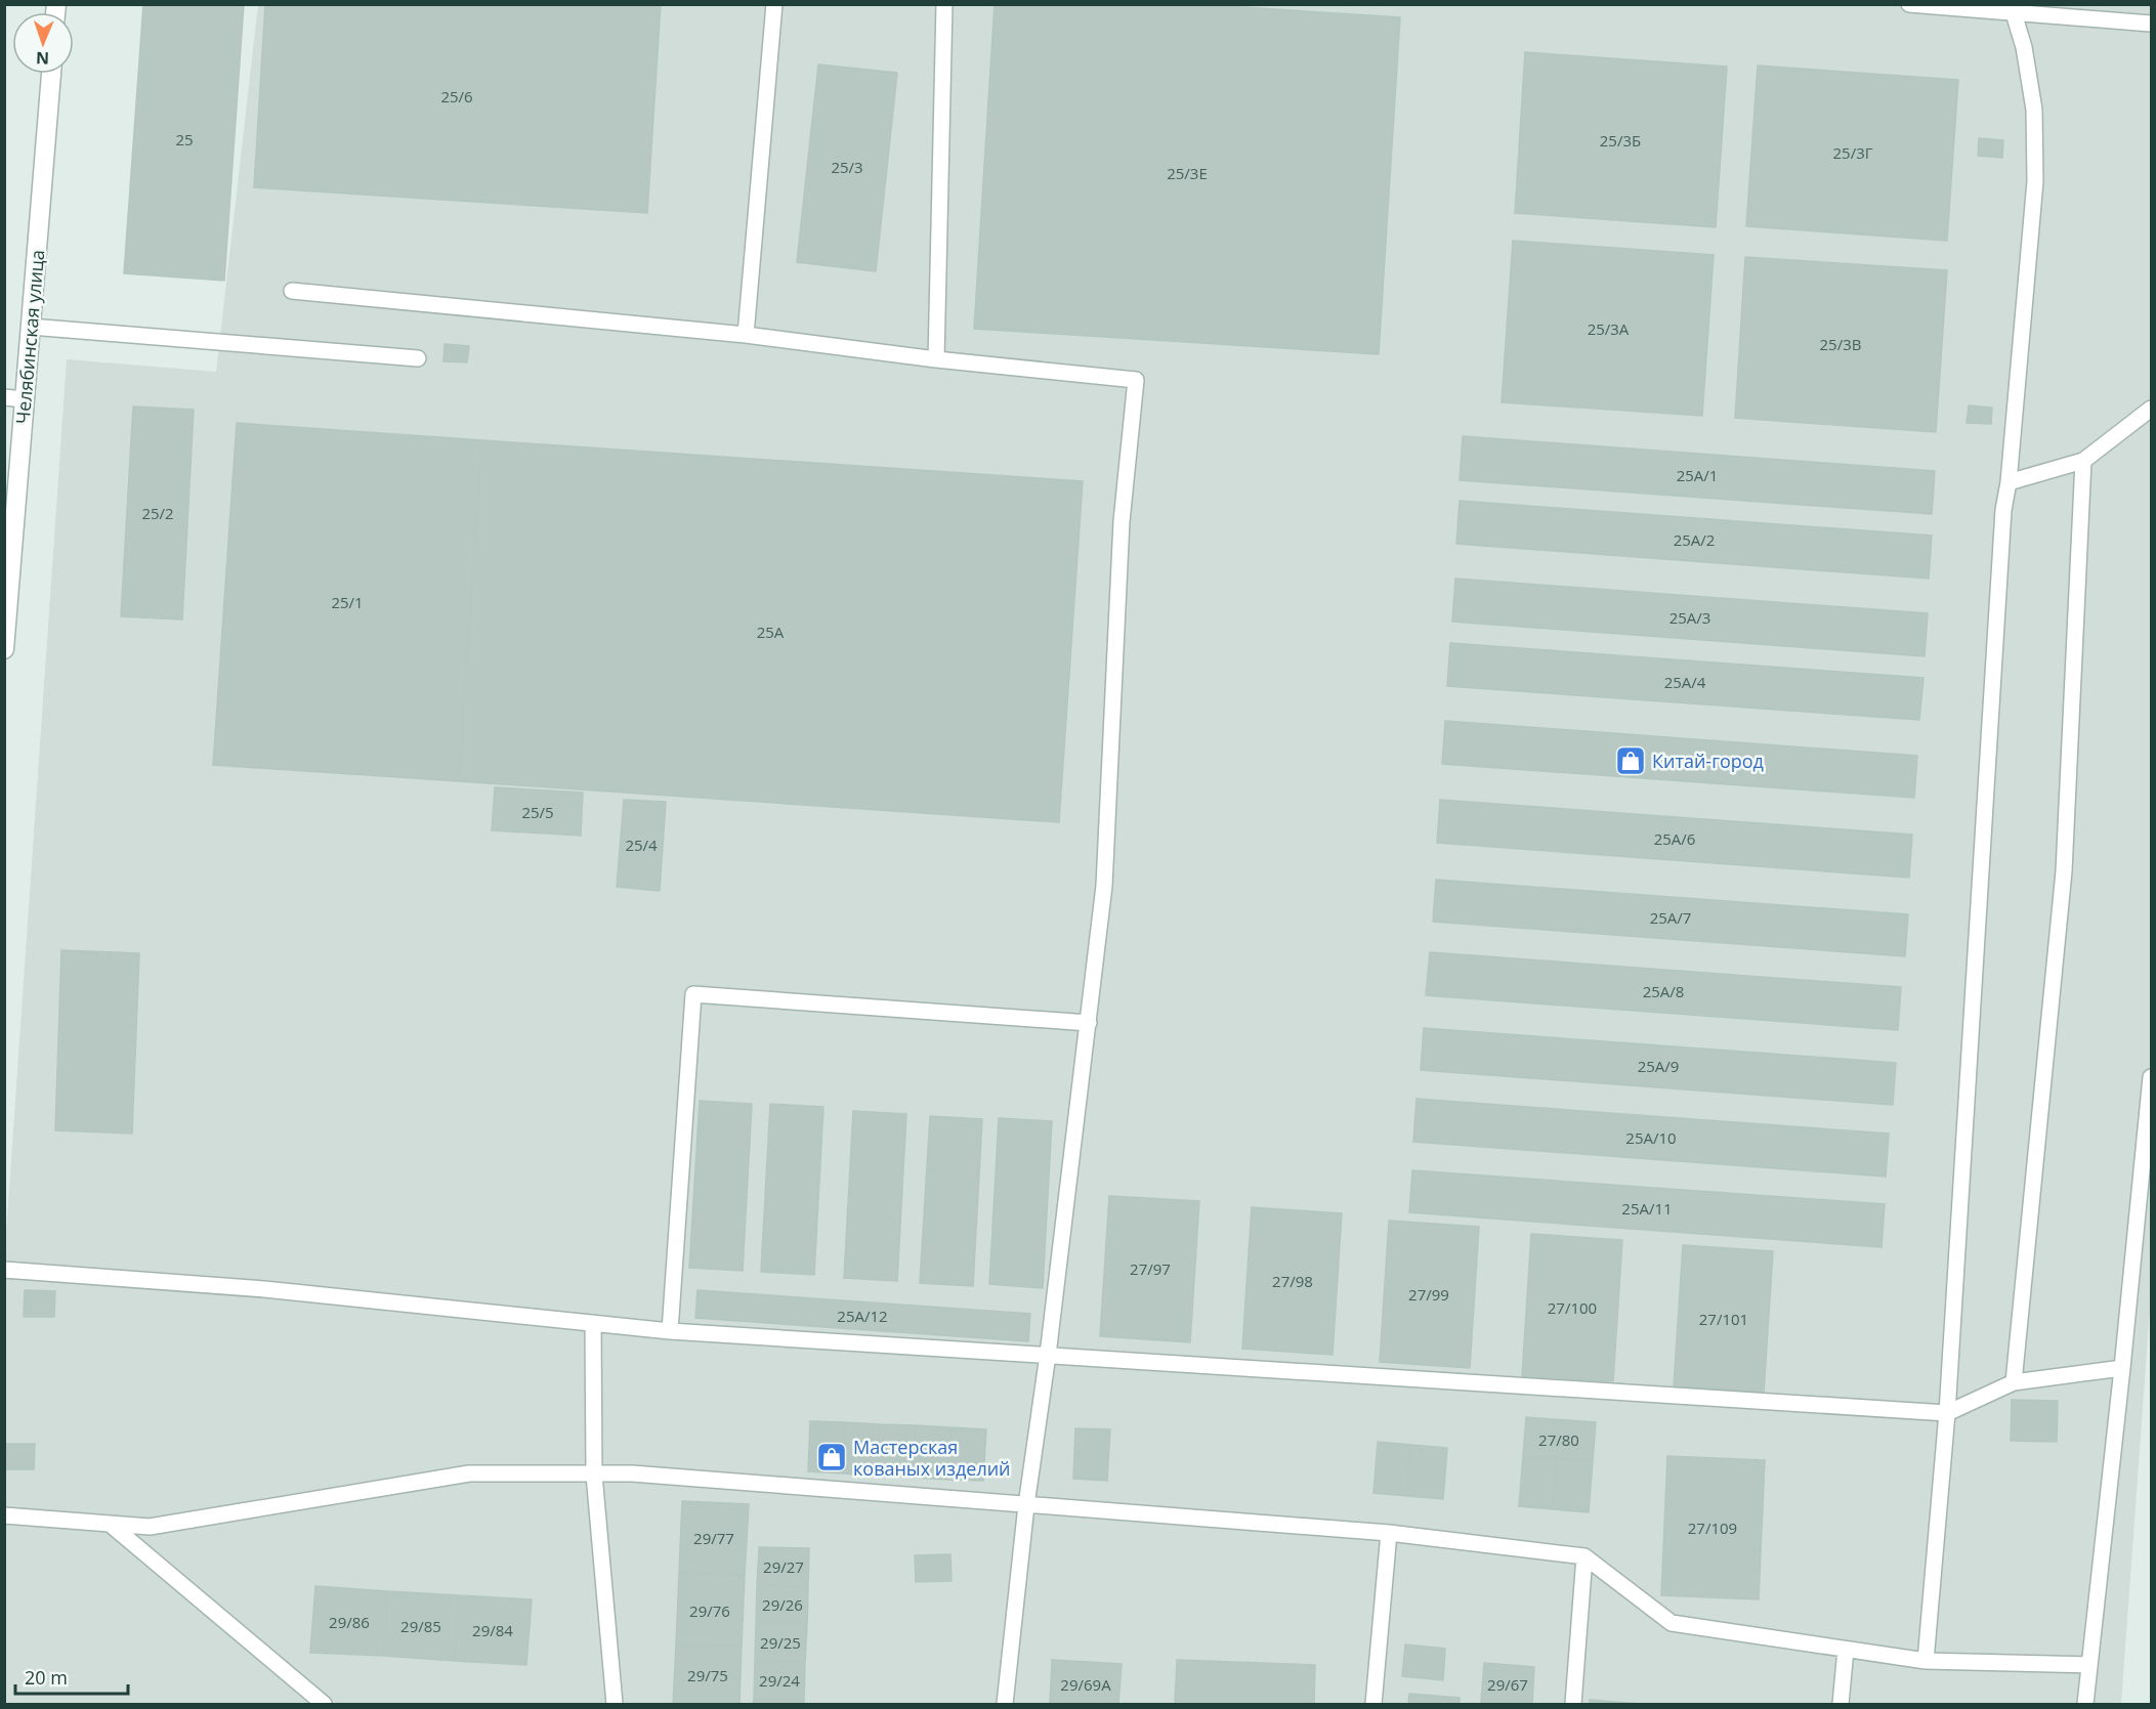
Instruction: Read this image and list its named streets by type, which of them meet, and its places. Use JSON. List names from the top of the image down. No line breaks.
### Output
{"streets":{"street":["Челябинская улица"]},"places":{"shop":["Китай-город","Мастерская кованых изделий"]},"house_numbers":["25/6","25","25/3Б","25/3Г","25/3","25/3Е","25/3А","25/3В","25А/1","25/2","25А/2","25/1","25А/3","25А","25А/4","25/5","25А/6","25/4","25А/7","25А/8","25А/9","25А/10","25А/11","27/97","27/98","27/99","27/100","25А/12","27/101","27/80","27/109","29/77","29/27","29/26","29/76","29/86","29/85","29/84","29/25","29/75","29/24","29/69А","29/67"],"scale_bar":"20 m","north":"bottom"}
